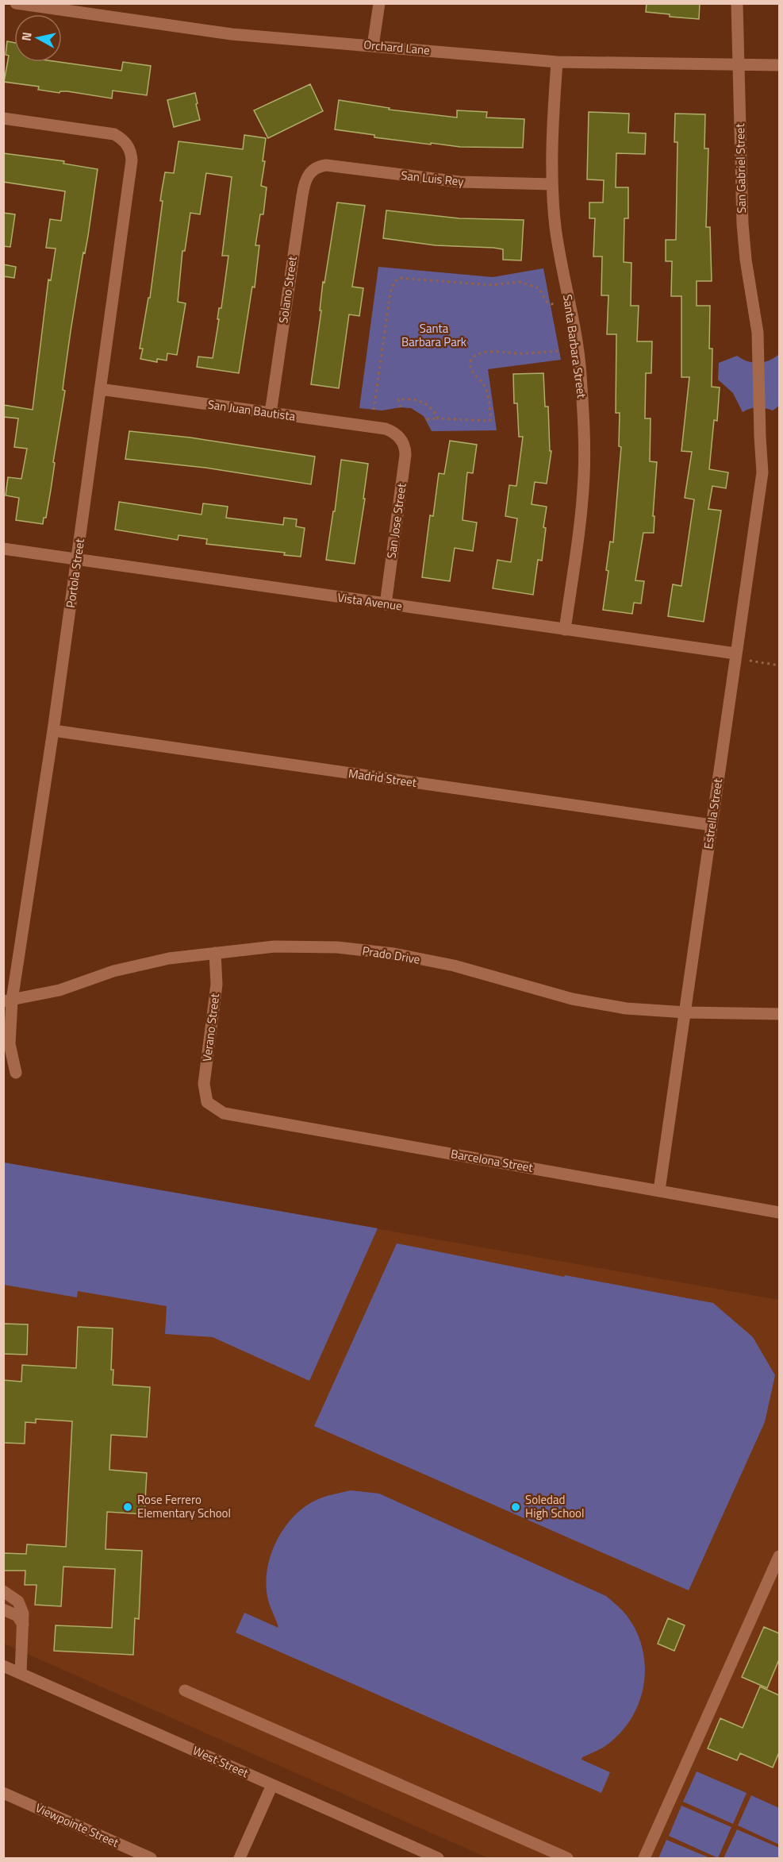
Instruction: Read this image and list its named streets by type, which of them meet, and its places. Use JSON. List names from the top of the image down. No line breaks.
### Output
{"streets":{"street":["Orchard Lane","San Gabriel Street","San Luis Rey","Solano Street","Santa Barbara Street","San Juan Bautista","San Jose Street","Portola Street","Vista Avenue","Madrid Street","Estrella Street","Prado Drive","Verano Street","Barcelona Street","West Street","Viewpointe Street"]},"crossings":[["Orchard Lane","San Gabriel Street"],["Orchard Lane","Santa Barbara Street"],["San Gabriel Street","Estrella Street"],["San Luis Rey","Solano Street"],["San Luis Rey","Santa Barbara Street"],["Solano Street","San Juan Bautista"],["Santa Barbara Street","Vista Avenue"],["San Juan Bautista","San Jose Street"],["San Juan Bautista","Portola Street"],["San Jose Street","Vista Avenue"],["Portola Street","Vista Avenue"],["Portola Street","Madrid Street"],["Portola Street","Prado Drive"],["Vista Avenue","Estrella Street"],["Madrid Street","Estrella Street"],["Estrella Street","Prado Drive"],["Estrella Street","Barcelona Street"],["Prado Drive","Verano Street"],["Verano Street","Barcelona Street"]],"parks":["Santa Barbara Park"],"places":["Rose Ferrero Elementary School","Soledad High School"],"north":"left"}
